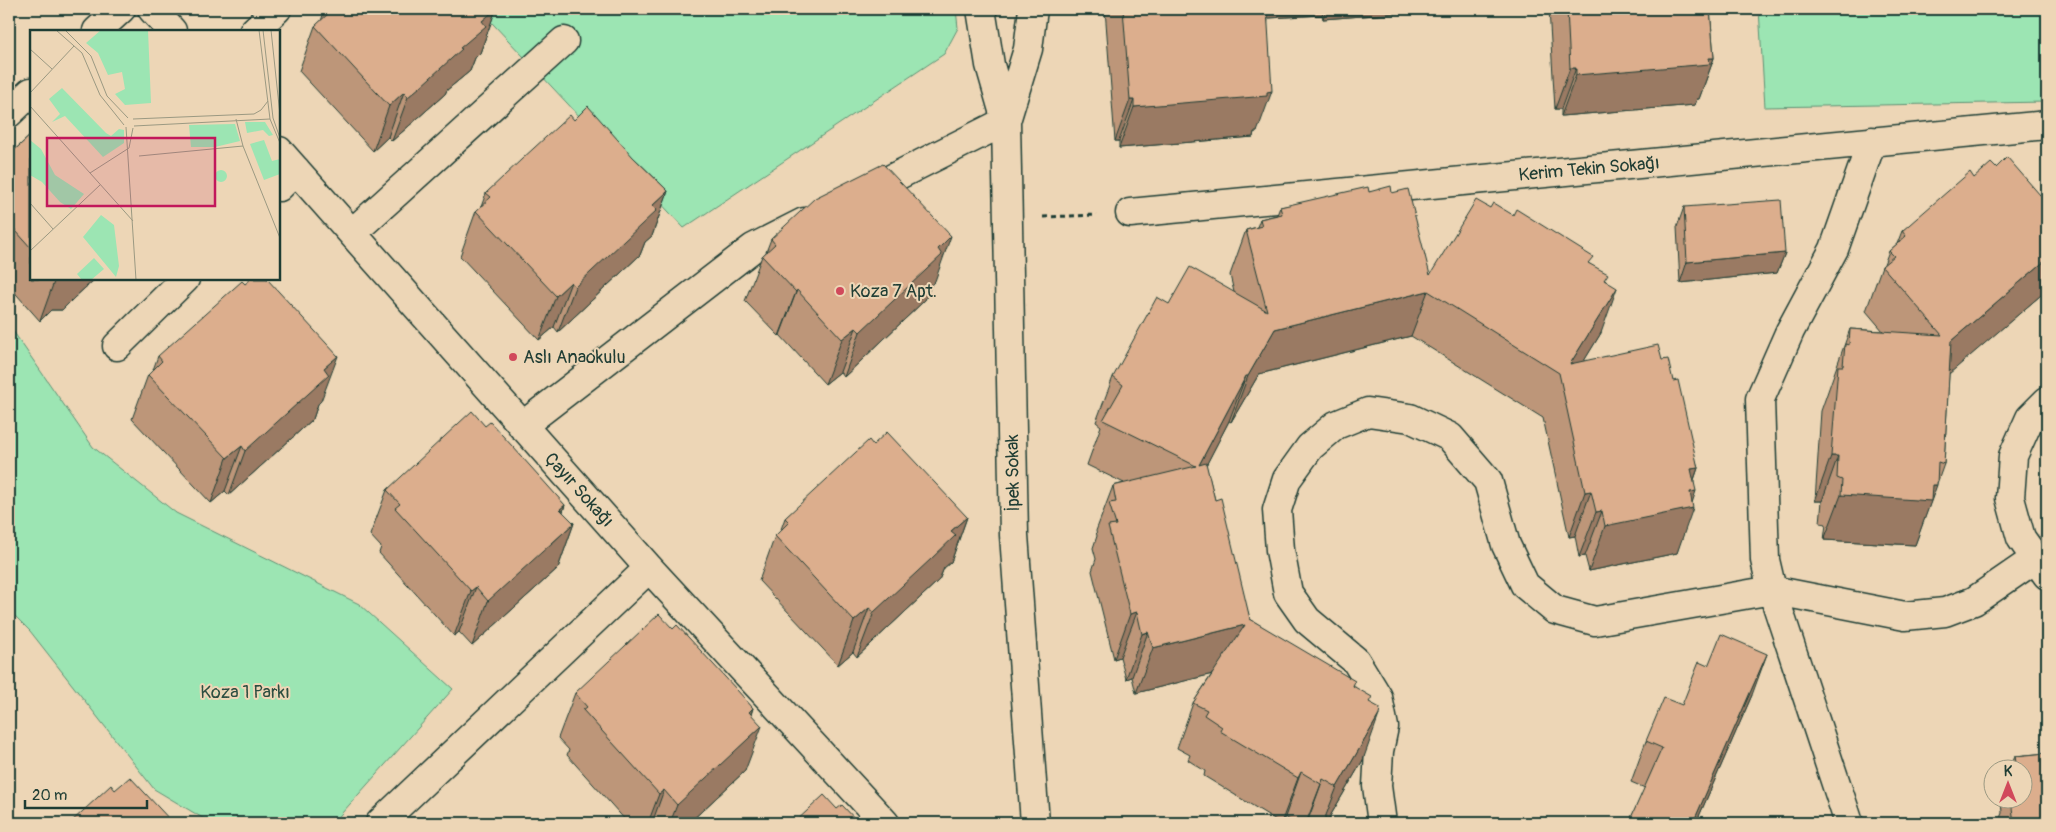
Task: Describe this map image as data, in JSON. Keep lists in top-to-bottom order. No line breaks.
{"streets":{"street":["Kerim Tekin Sokağı","İpek Sokak","Çayır Sokağı"]},"parks":["Koza 1 Parkı"],"places":["Koza 7 Apt.","Aslı Anaokulu"],"scale_bar":"20 m","north":"top"}
